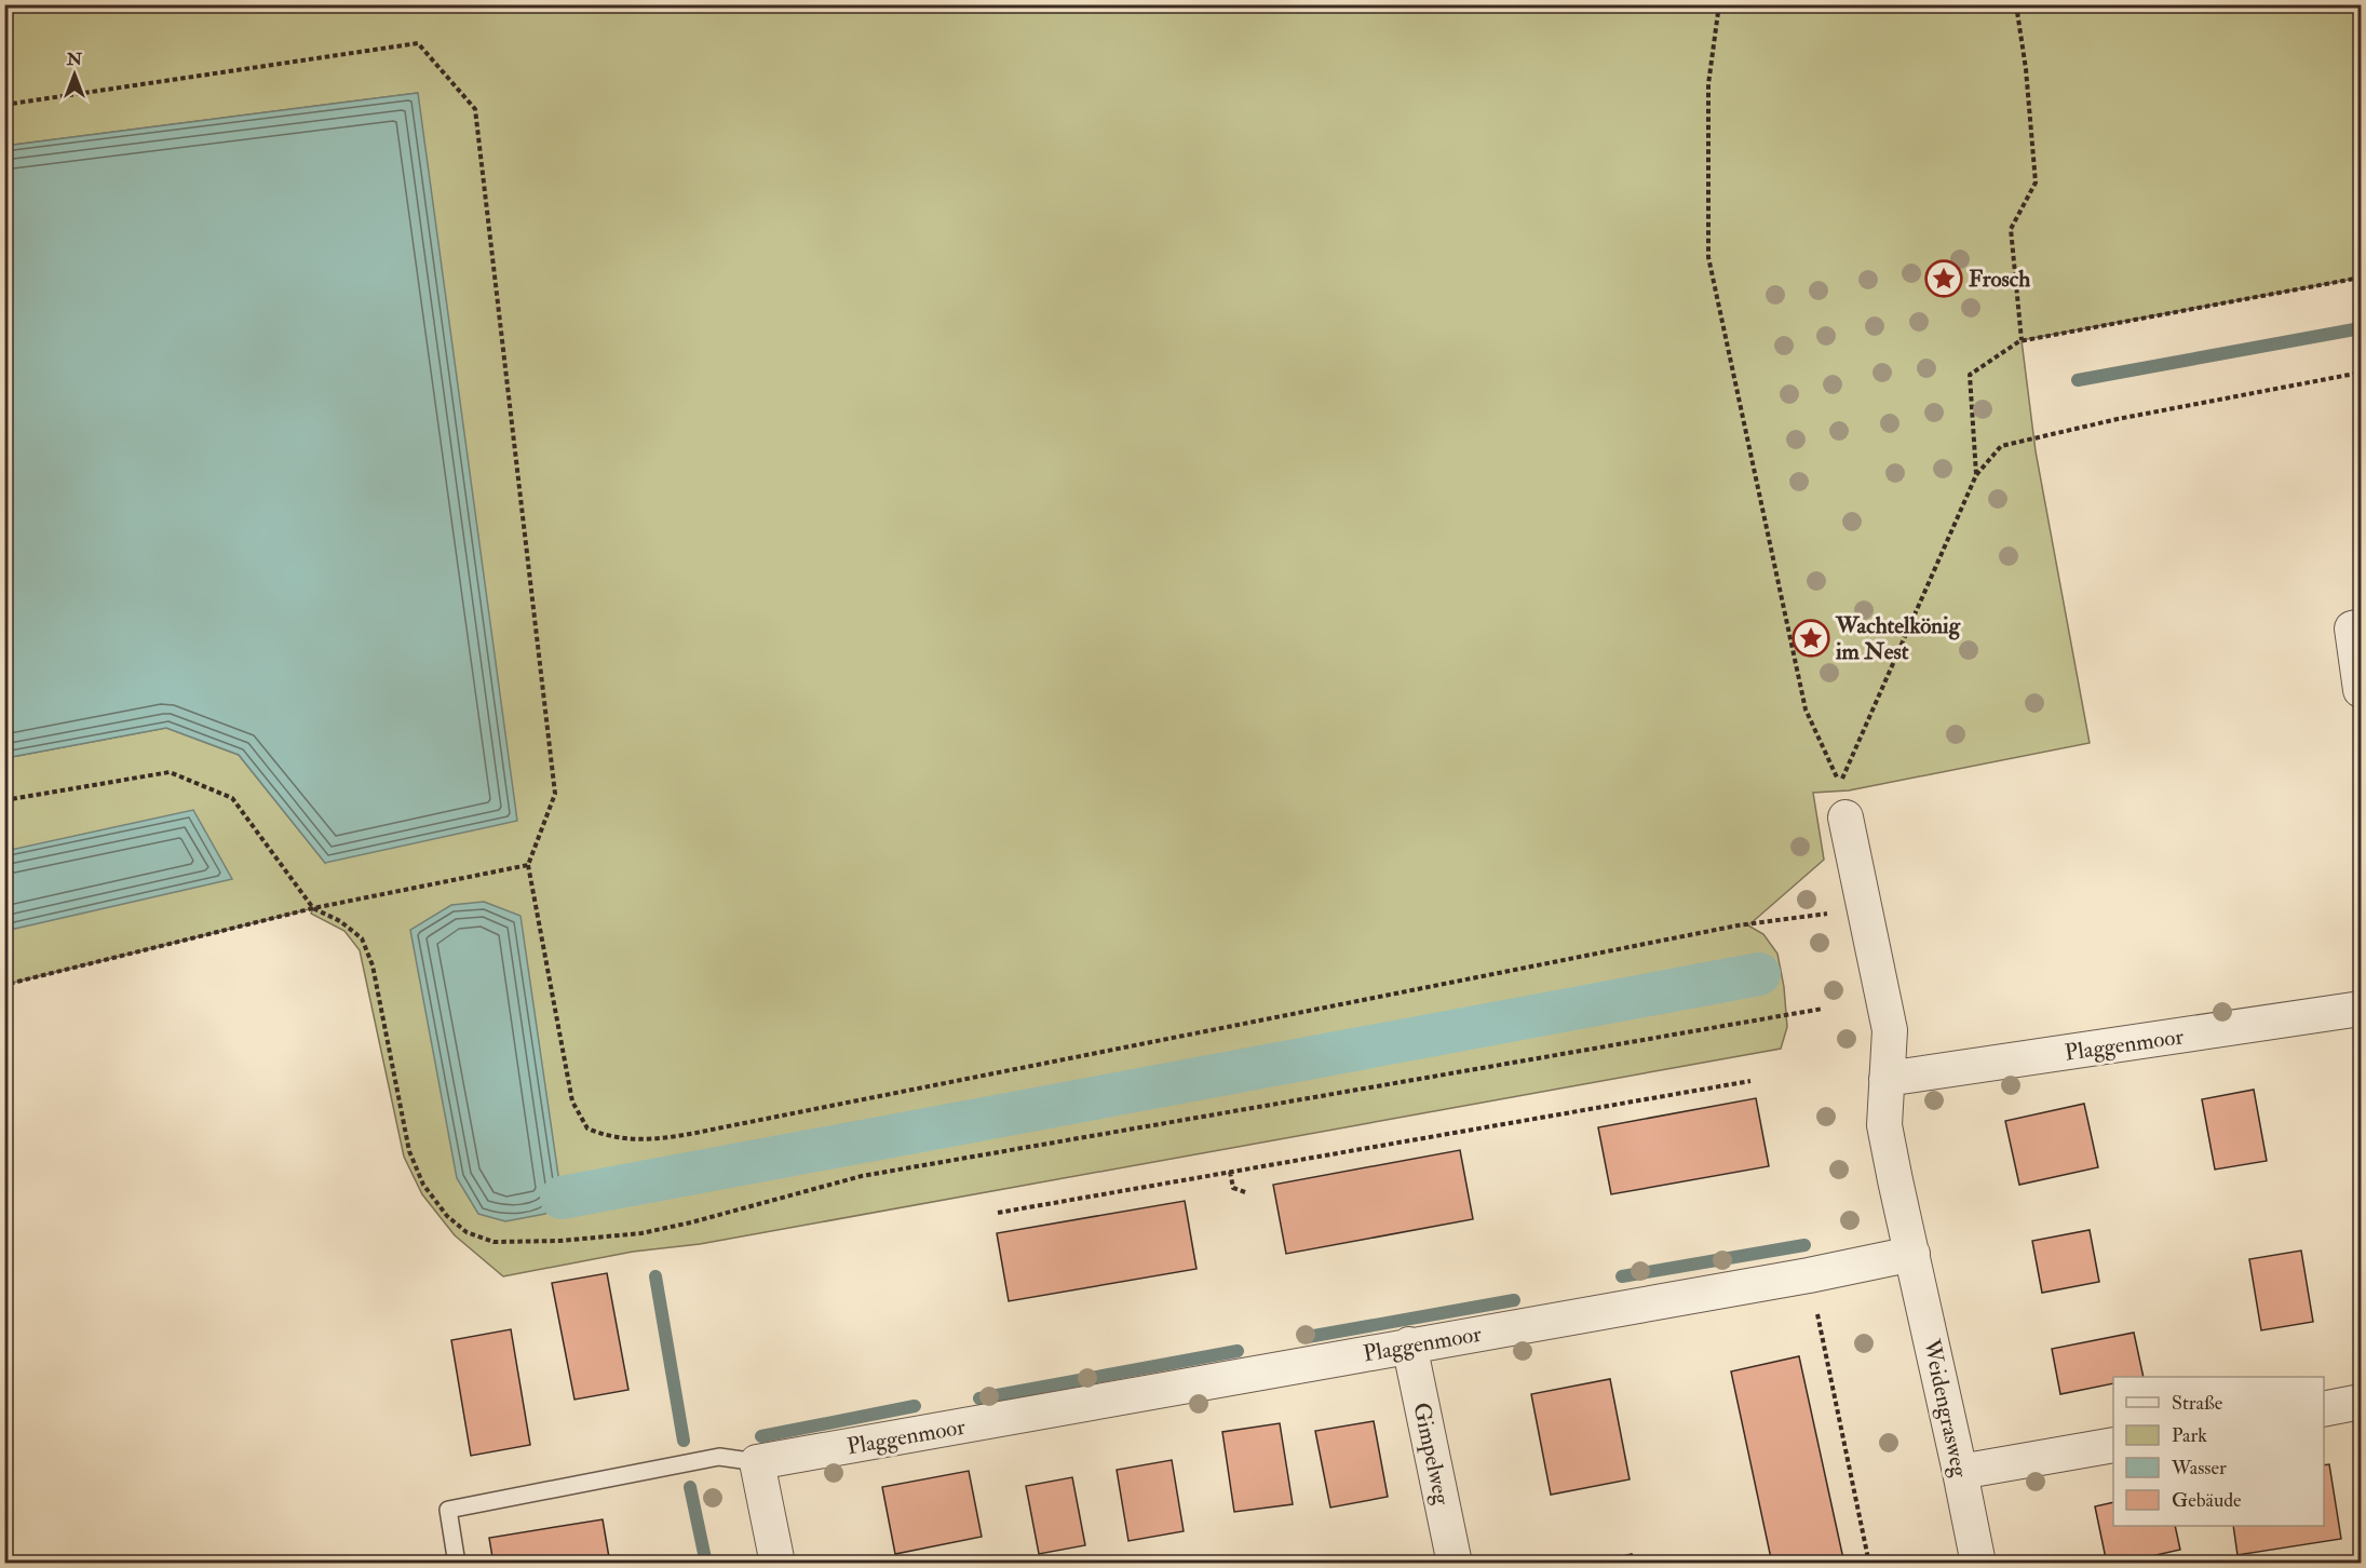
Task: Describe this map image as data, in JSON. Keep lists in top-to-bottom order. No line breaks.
{"streets":{"street":["Plaggenmoor","Weidengrasweg","Gimpelweg"]},"crossings":[["Plaggenmoor","Weidengrasweg"],["Plaggenmoor","Gimpelweg"]],"places":{"place":["Frosch","Wachtelkönig im Nest"]},"legend":["Straße","Park","Wasser","Gebäude"],"north":"top"}
